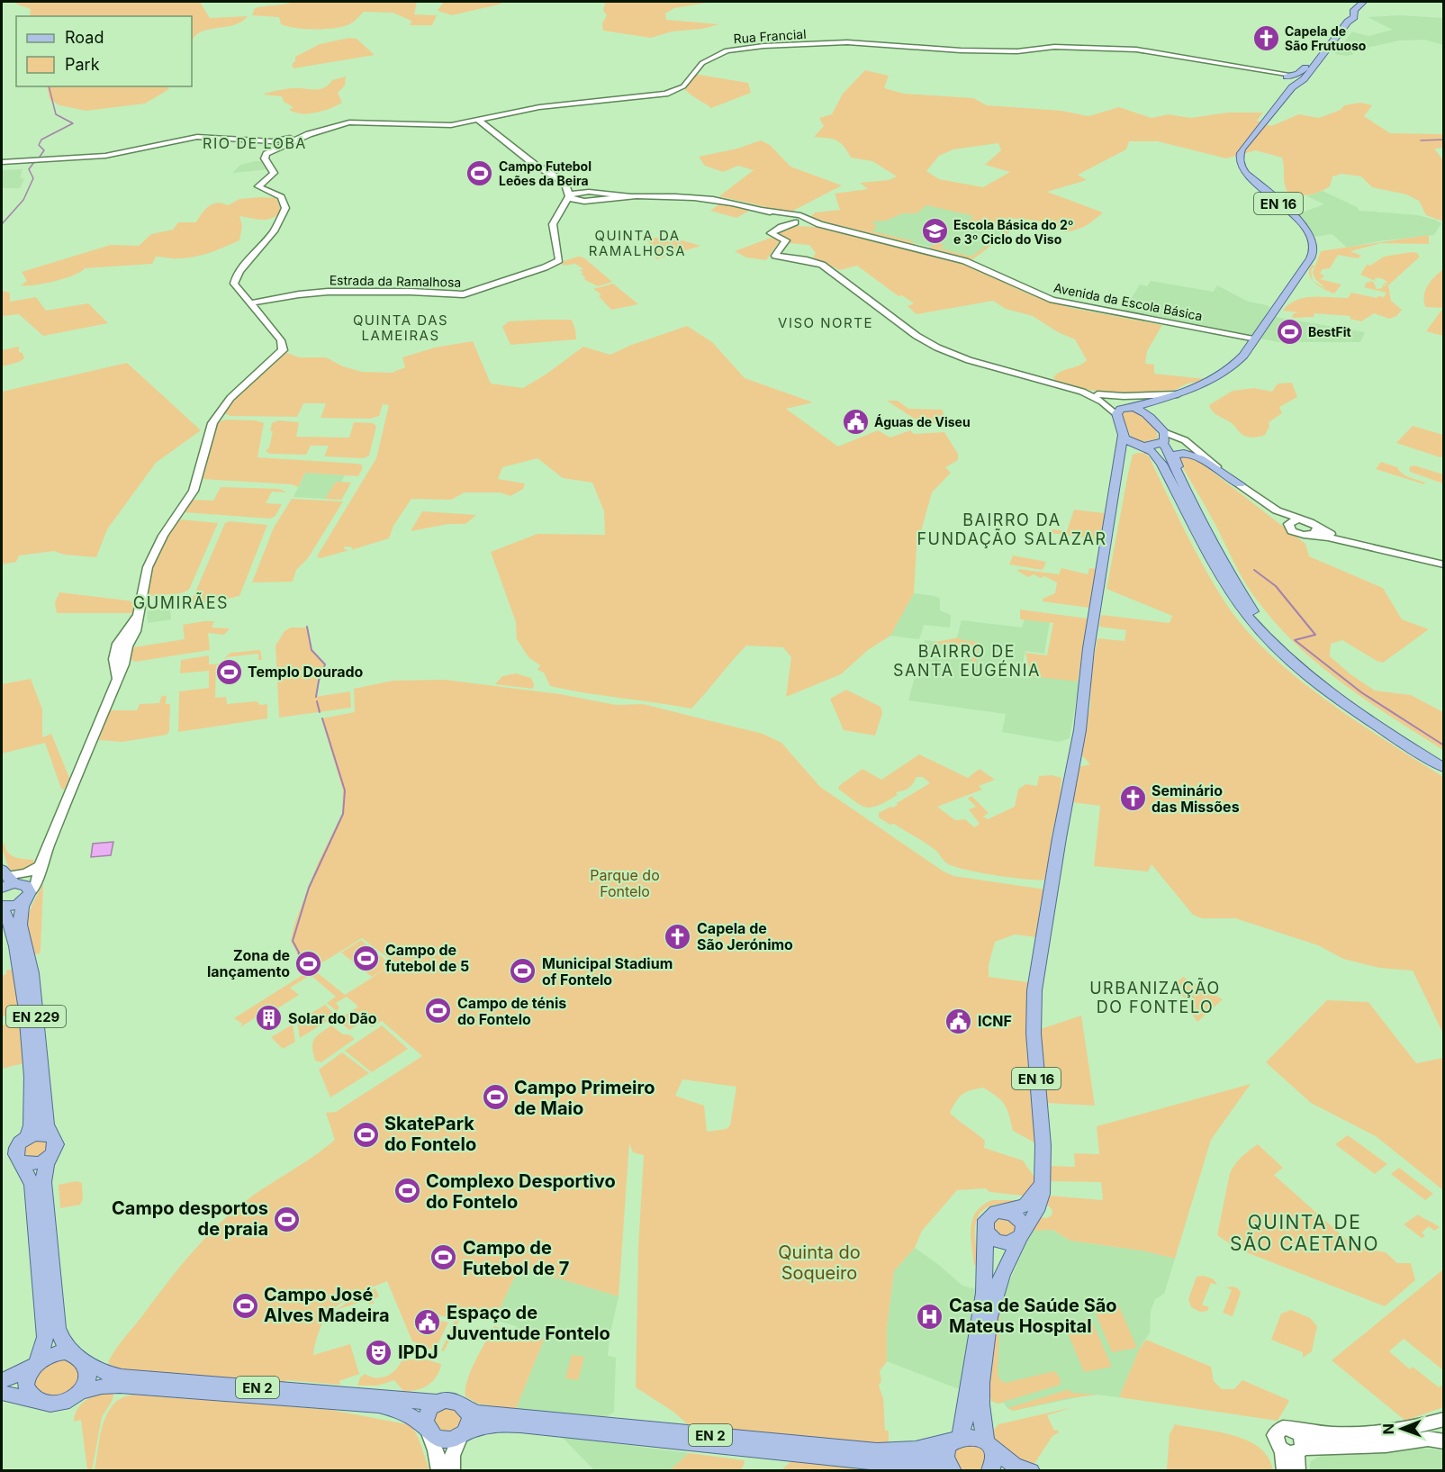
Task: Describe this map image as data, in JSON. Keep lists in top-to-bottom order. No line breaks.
{"streets":{"main road":["EN 16","EN 229","EN 2"],"street":["Rua Francial","Estrada da Ramalhosa","Avenida da Escola Básica"]},"crossings":[["Rua Francial","EN 16"],["EN 16","Avenida da Escola Básica"],["EN 16","EN 2"],["EN 229","EN 2"]],"districts":["RIO DE LOBA","QUINTA DA RAMALHOSA","QUINTA DAS LAMEIRAS","VISO NORTE","BAIRRO DA FUNDAÇÃO SALAZAR","GUMIRÃES","BAIRRO DE SANTA EUGÉNIA","URBANIZAÇÃO DO FONTELO","QUINTA DE SÃO CAETANO"],"parks":["Parque do Fontelo","Quinta do Soqueiro"],"places":{"church":["Capela de São Frutuoso","Seminário das Missões","Capela de São Jerónimo"],"sports":["Campo Futebol Leões da Beira","BestFit","Templo Dourado","Campo de futebol de 5","Zona de lançamento","Municipal Stadium of Fontelo","Campo de ténis do Fontelo","Campo Primeiro de Maio","SkatePark do Fontelo","Complexo Desportivo do Fontelo","Campo desportos de praia","Campo de Futebol de 7","Campo José Alves Madeira"],"school or university":["Escola Básica do 2º e 3º Ciclo do Viso"],"public building":["Águas de Viseu","ICNF","Espaço de Juventude Fontelo"],"building":["Solar do Dão"],"hospital":["Casa de Saúde São Mateus Hospital"],"theatre":["IPDJ"]},"legend":["Road","Park"],"north":"left"}
